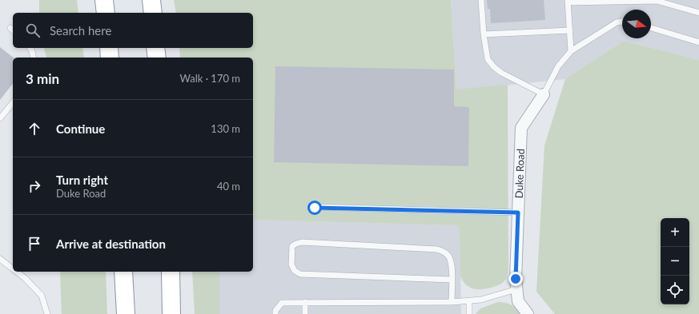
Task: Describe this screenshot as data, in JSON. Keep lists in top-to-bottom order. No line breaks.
{"streets":{"street":["Duke Road"]},"north":"right","page":{"search":"Search here","heading":["3 min","Walk · 170 m"],"list":[["Continue","130 m"],["Turn right","Duke Road","40 m"],"Arrive at destination"],"map_buttons":["+","−"]}}
